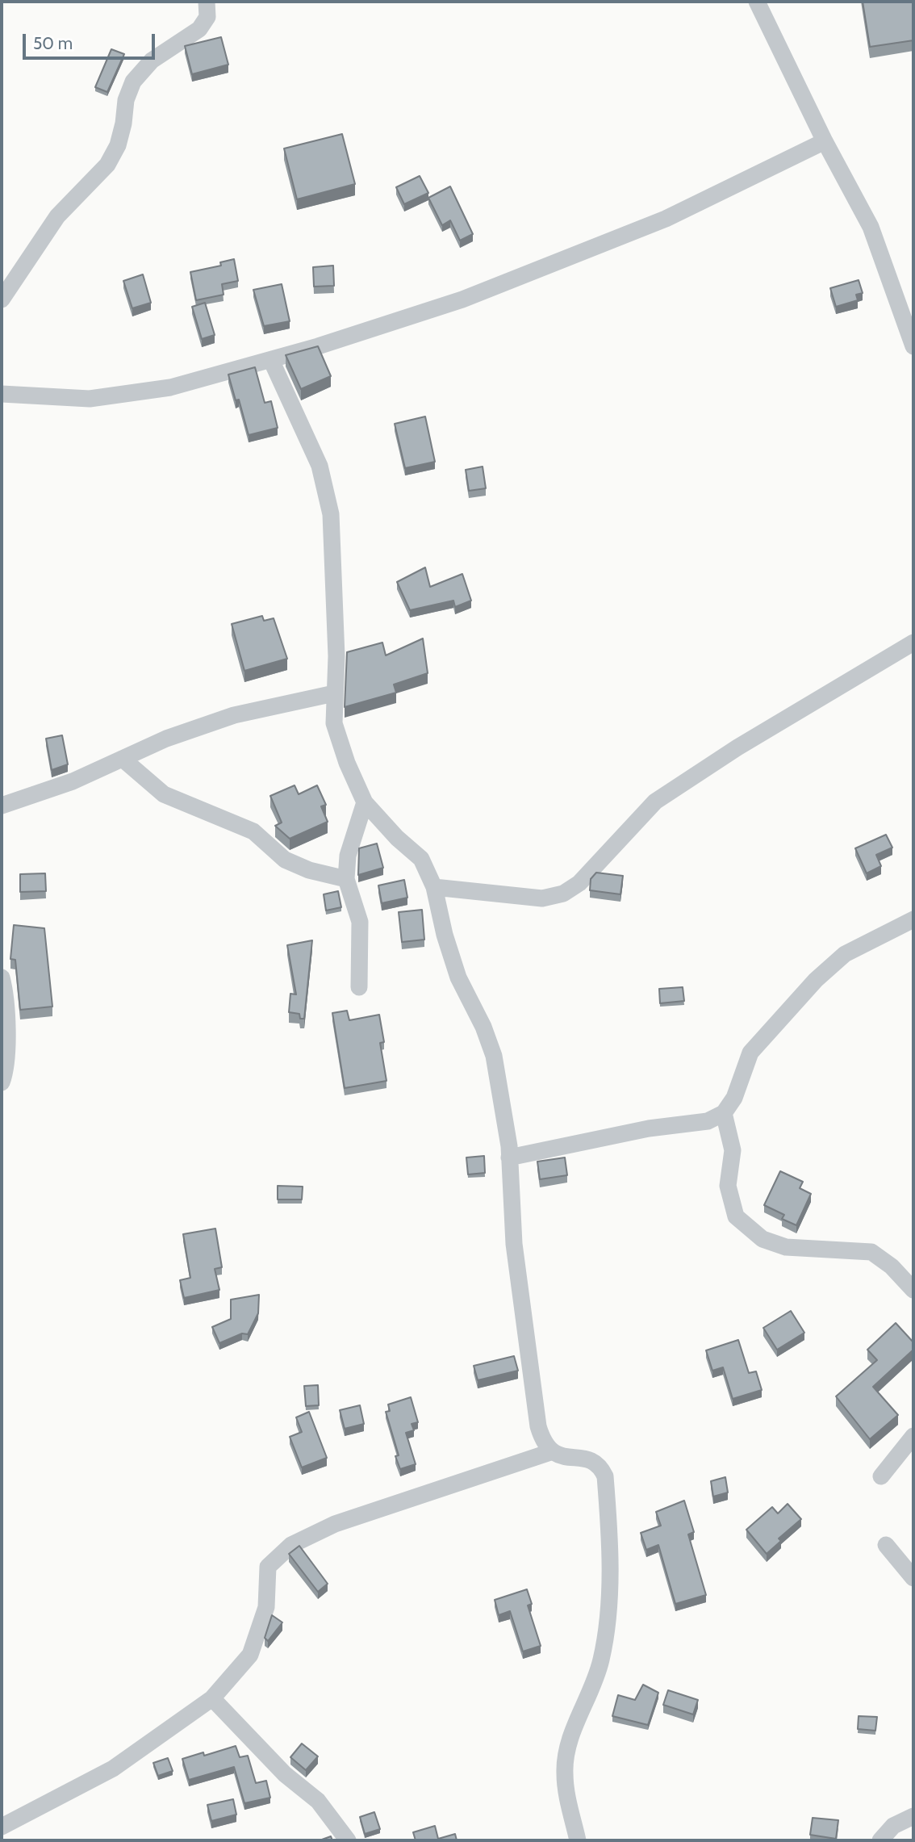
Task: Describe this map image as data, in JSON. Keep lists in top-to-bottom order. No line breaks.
{"scale_bar":"50 m"}
